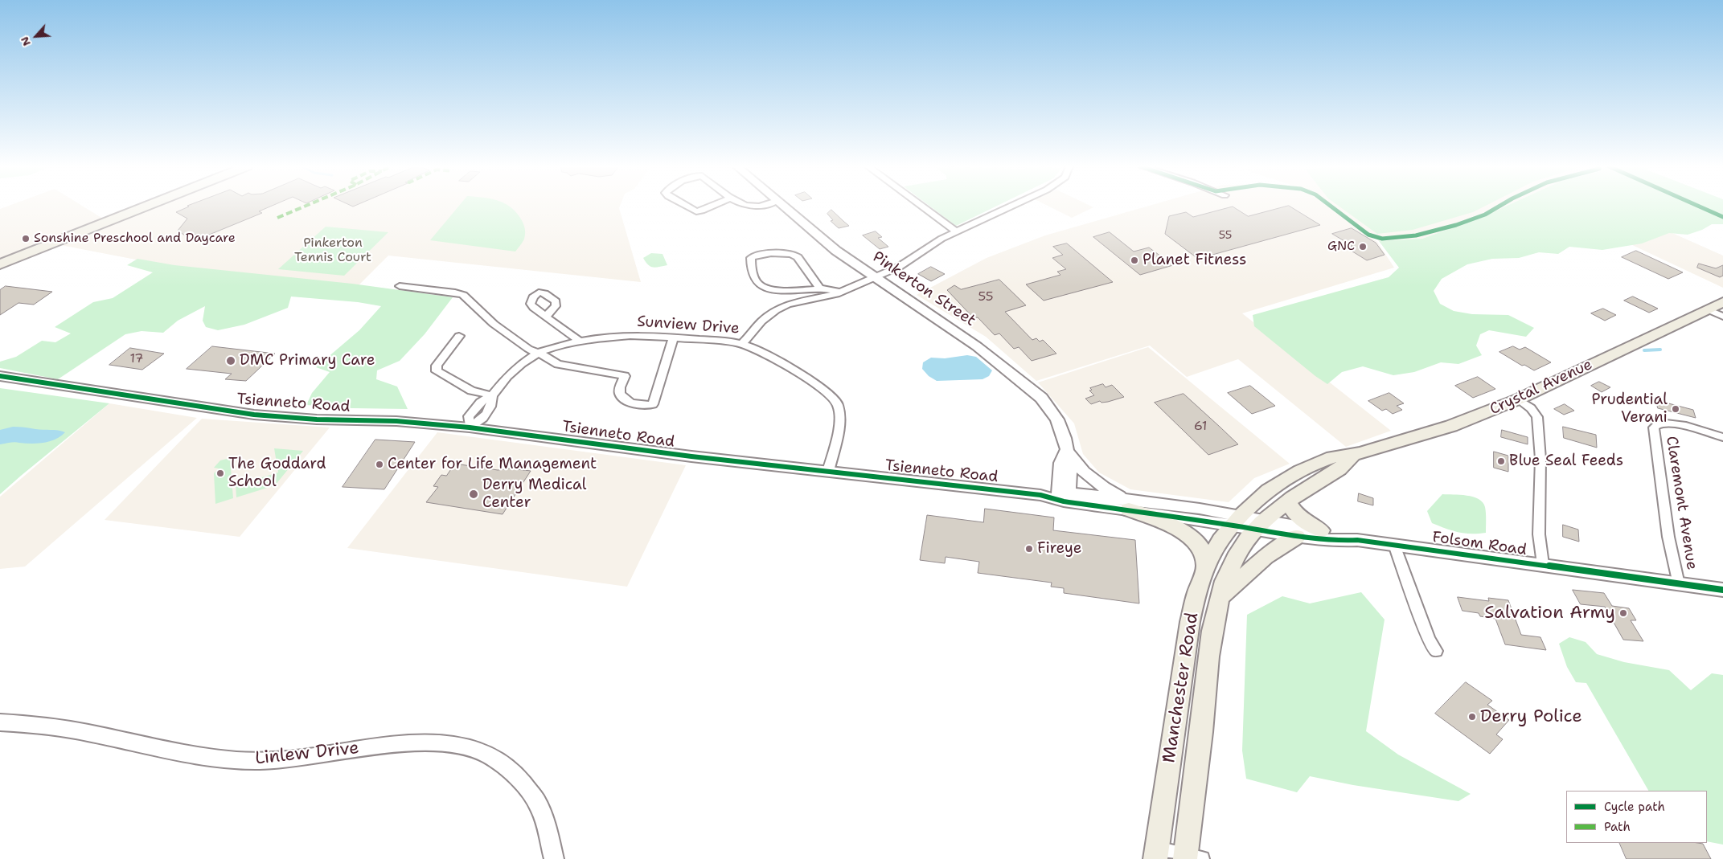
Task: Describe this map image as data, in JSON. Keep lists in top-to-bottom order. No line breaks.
{"streets":{"main road":["Crystal Avenue","Manchester Road"],"street":["Pinkerton Street","Sunview Drive","Tsienneto Road","Claremont Avenue","Folsom Road","Linlew Drive"]},"crossings":[["Pinkerton Street","Tsienneto Road"],["Sunview Drive","Tsienneto Road"],["Crystal Avenue","Tsienneto Road"],["Crystal Avenue","Folsom Road"],["Crystal Avenue","Manchester Road"],["Tsienneto Road","Folsom Road"],["Tsienneto Road","Manchester Road"],["Claremont Avenue","Folsom Road"],["Folsom Road","Manchester Road"]],"parks":["Pinkerton Tennis Court"],"places":["Sonshine Preschool and Daycare","GNC","Planet Fitness","DMC Primary Care","Prudential Verani","Blue Seal Feeds","Center for Life Management","The Goddard School","Derry Medical Center","Fireye","Salvation Army","Derry Police"],"house_numbers":["55","55","17","61"],"legend":["Cycle path","Path"],"north":"bottom left"}
